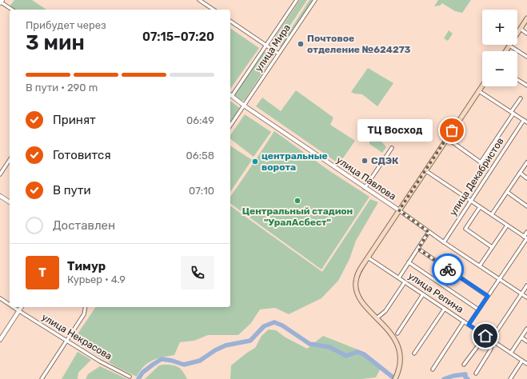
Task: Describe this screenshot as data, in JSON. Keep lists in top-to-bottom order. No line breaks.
{"streets":{"street":["улица Мира","улица Декабристов","улица Павлова","улица Репина","улица Некрасова"]},"crossings":[["улица Мира","улица Павлова"],["улица Декабристов","улица Павлова"]],"places":["Почтовое отделение №624273","ТЦ Восход","СДЭК","центральные ворота","Центральный стадион \"УралАсбест\""],"page":{"map_buttons":["+","−"],"heading":["3 мин","Прибудет через","07:15–07:20"],"panel":["Тимур","Курьер · 4.9"],"bar":"В пути · 290 m","list":[["Принят","06:49"],["Готовится","06:58"],["В пути","07:10"],"Доставлен"],"bubble":"ТЦ Восход","round":"Т"}}
